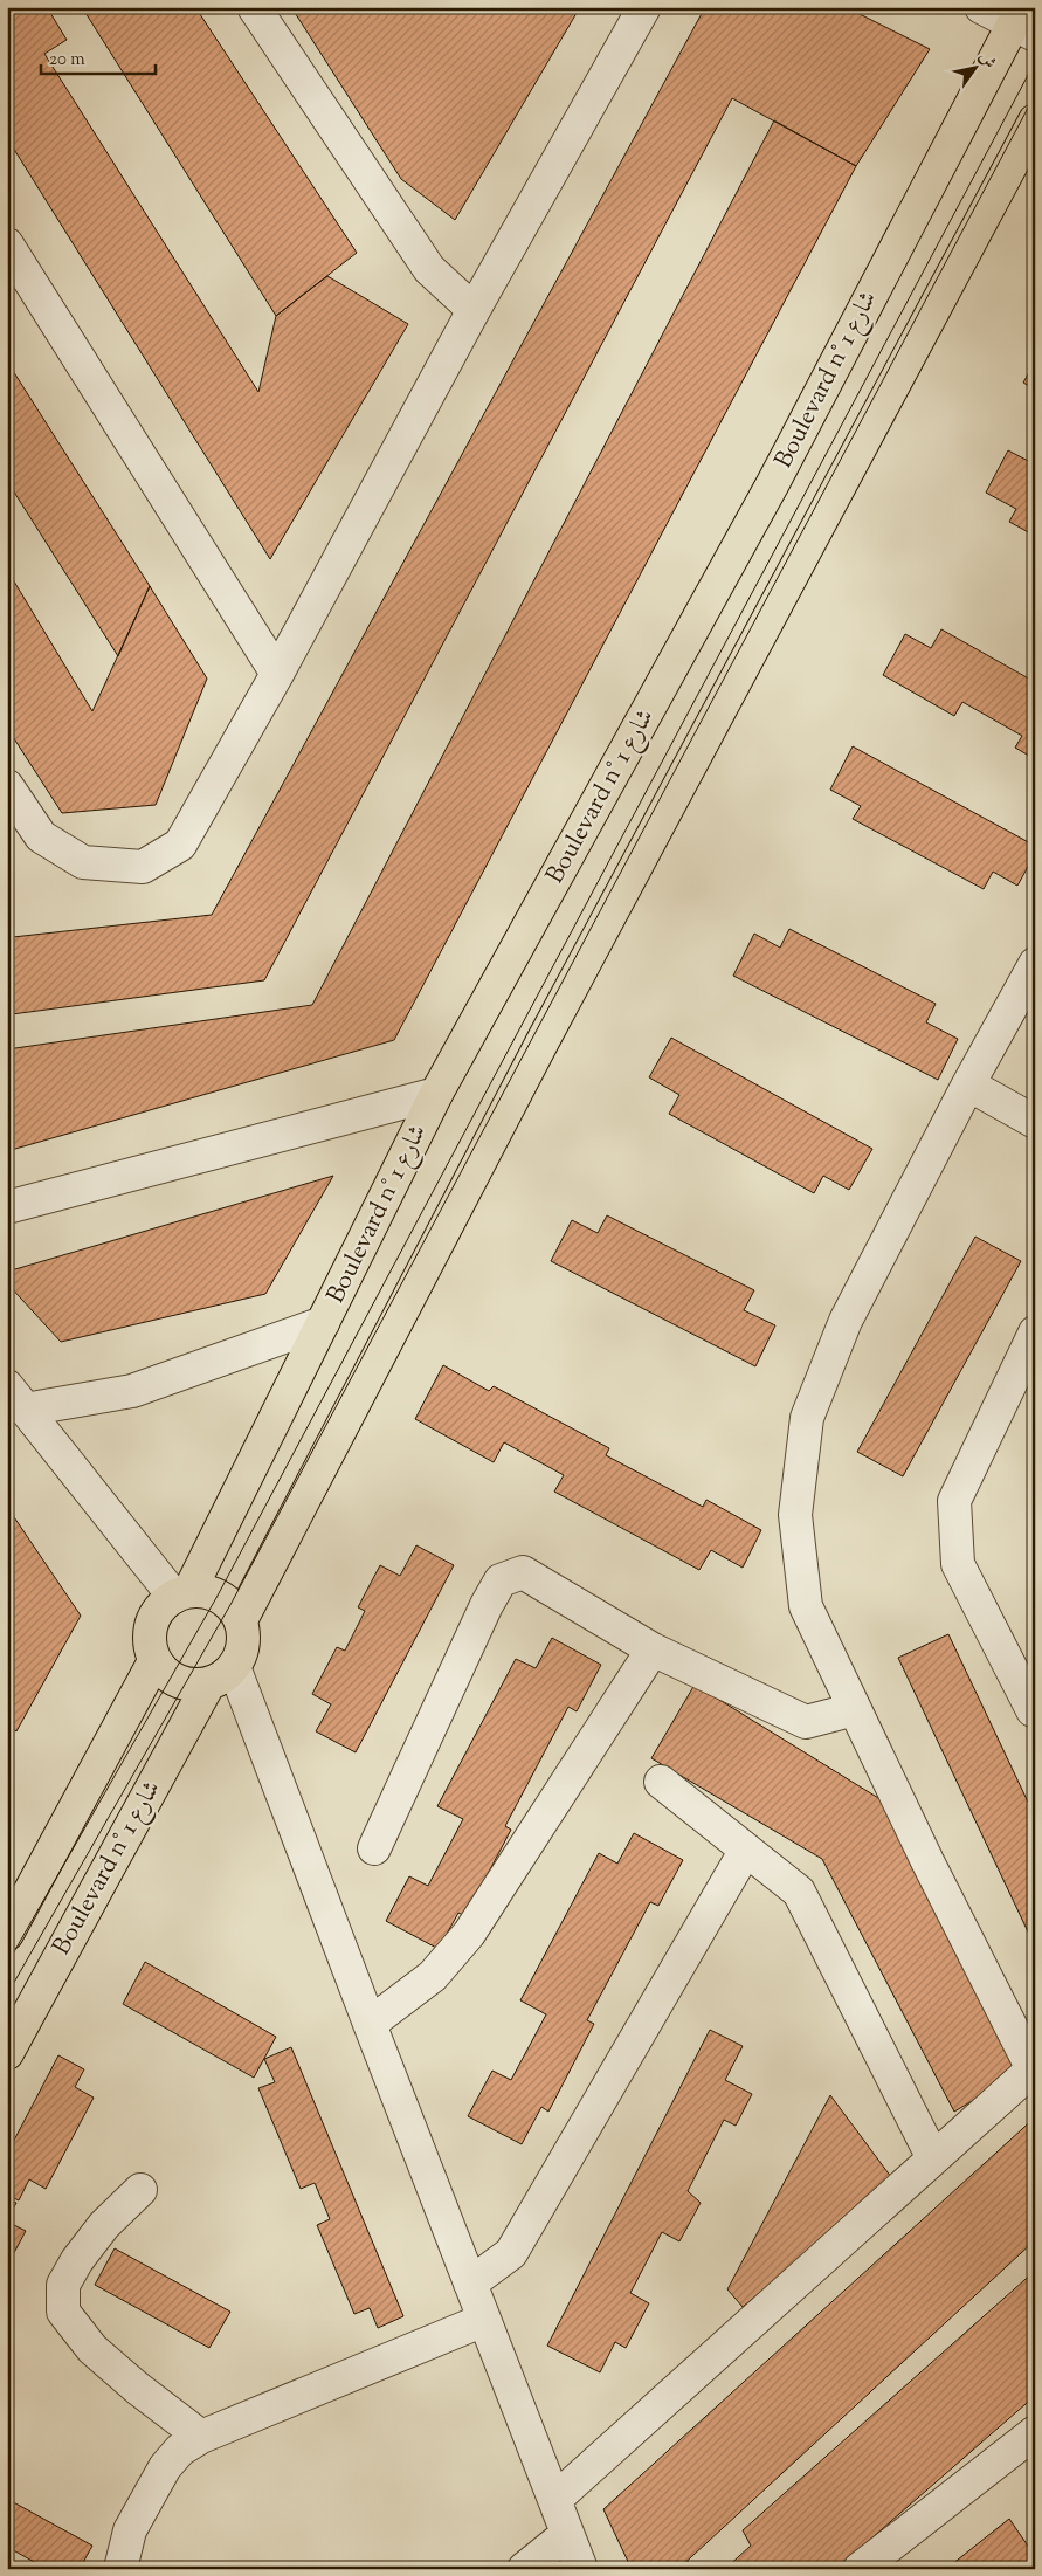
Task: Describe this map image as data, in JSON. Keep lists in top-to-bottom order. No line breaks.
{"streets":{"main road":["Boulevard n° شارع 1"]},"scale_bar":"20 m","north":"top right"}
